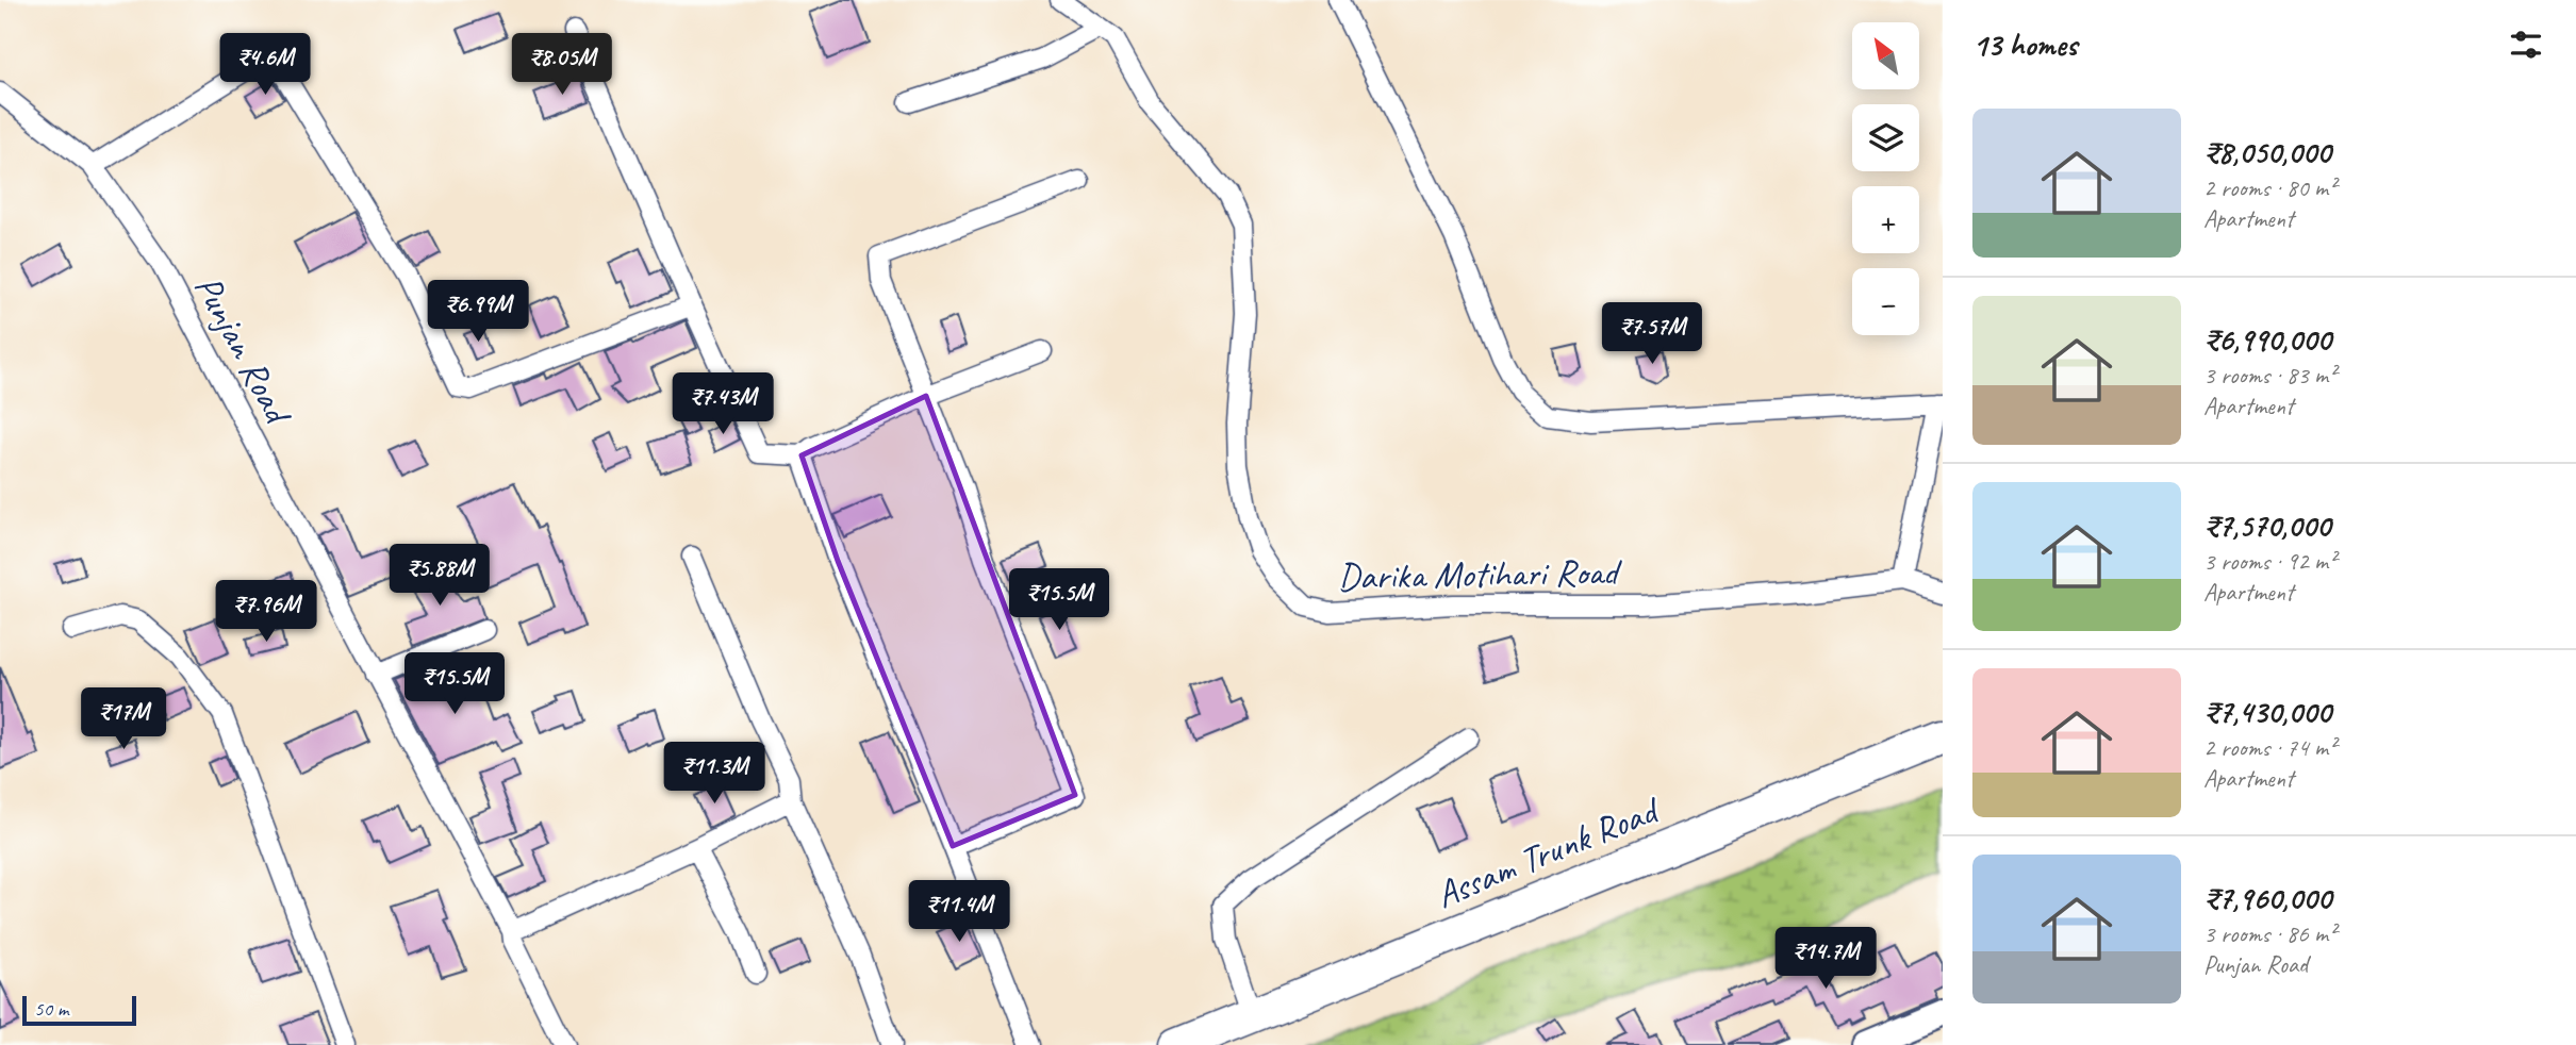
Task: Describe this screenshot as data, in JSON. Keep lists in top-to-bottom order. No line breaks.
{"streets":{"highway":["Assam Trunk Road"],"street":["Punjan Road","Darika Motihari Road"]},"scale_bar":"50 m","north":"top left","page":{"heading":"13 homes","map_buttons":["+","−"],"price":["₹4.6M","₹8.05M","₹6.99M","₹7.57M","₹7.43M","₹5.88M","₹15.5M","₹7.96M","₹15.5M","₹17M","₹11.3M","₹11.4M","₹14.7M"],"list":[{"name":"₹8,050,000","note":"2 rooms · 80 m² · Apartment"},{"name":"₹6,990,000","note":"3 rooms · 83 m² · Apartment"},{"name":"₹7,570,000","note":"3 rooms · 92 m² · Apartment"},{"name":"₹7,430,000","note":"2 rooms · 74 m² · Apartment"},{"name":"₹7,960,000","note":"3 rooms · 86 m² · Punjan Road"}],"scale":"50 m"}}
